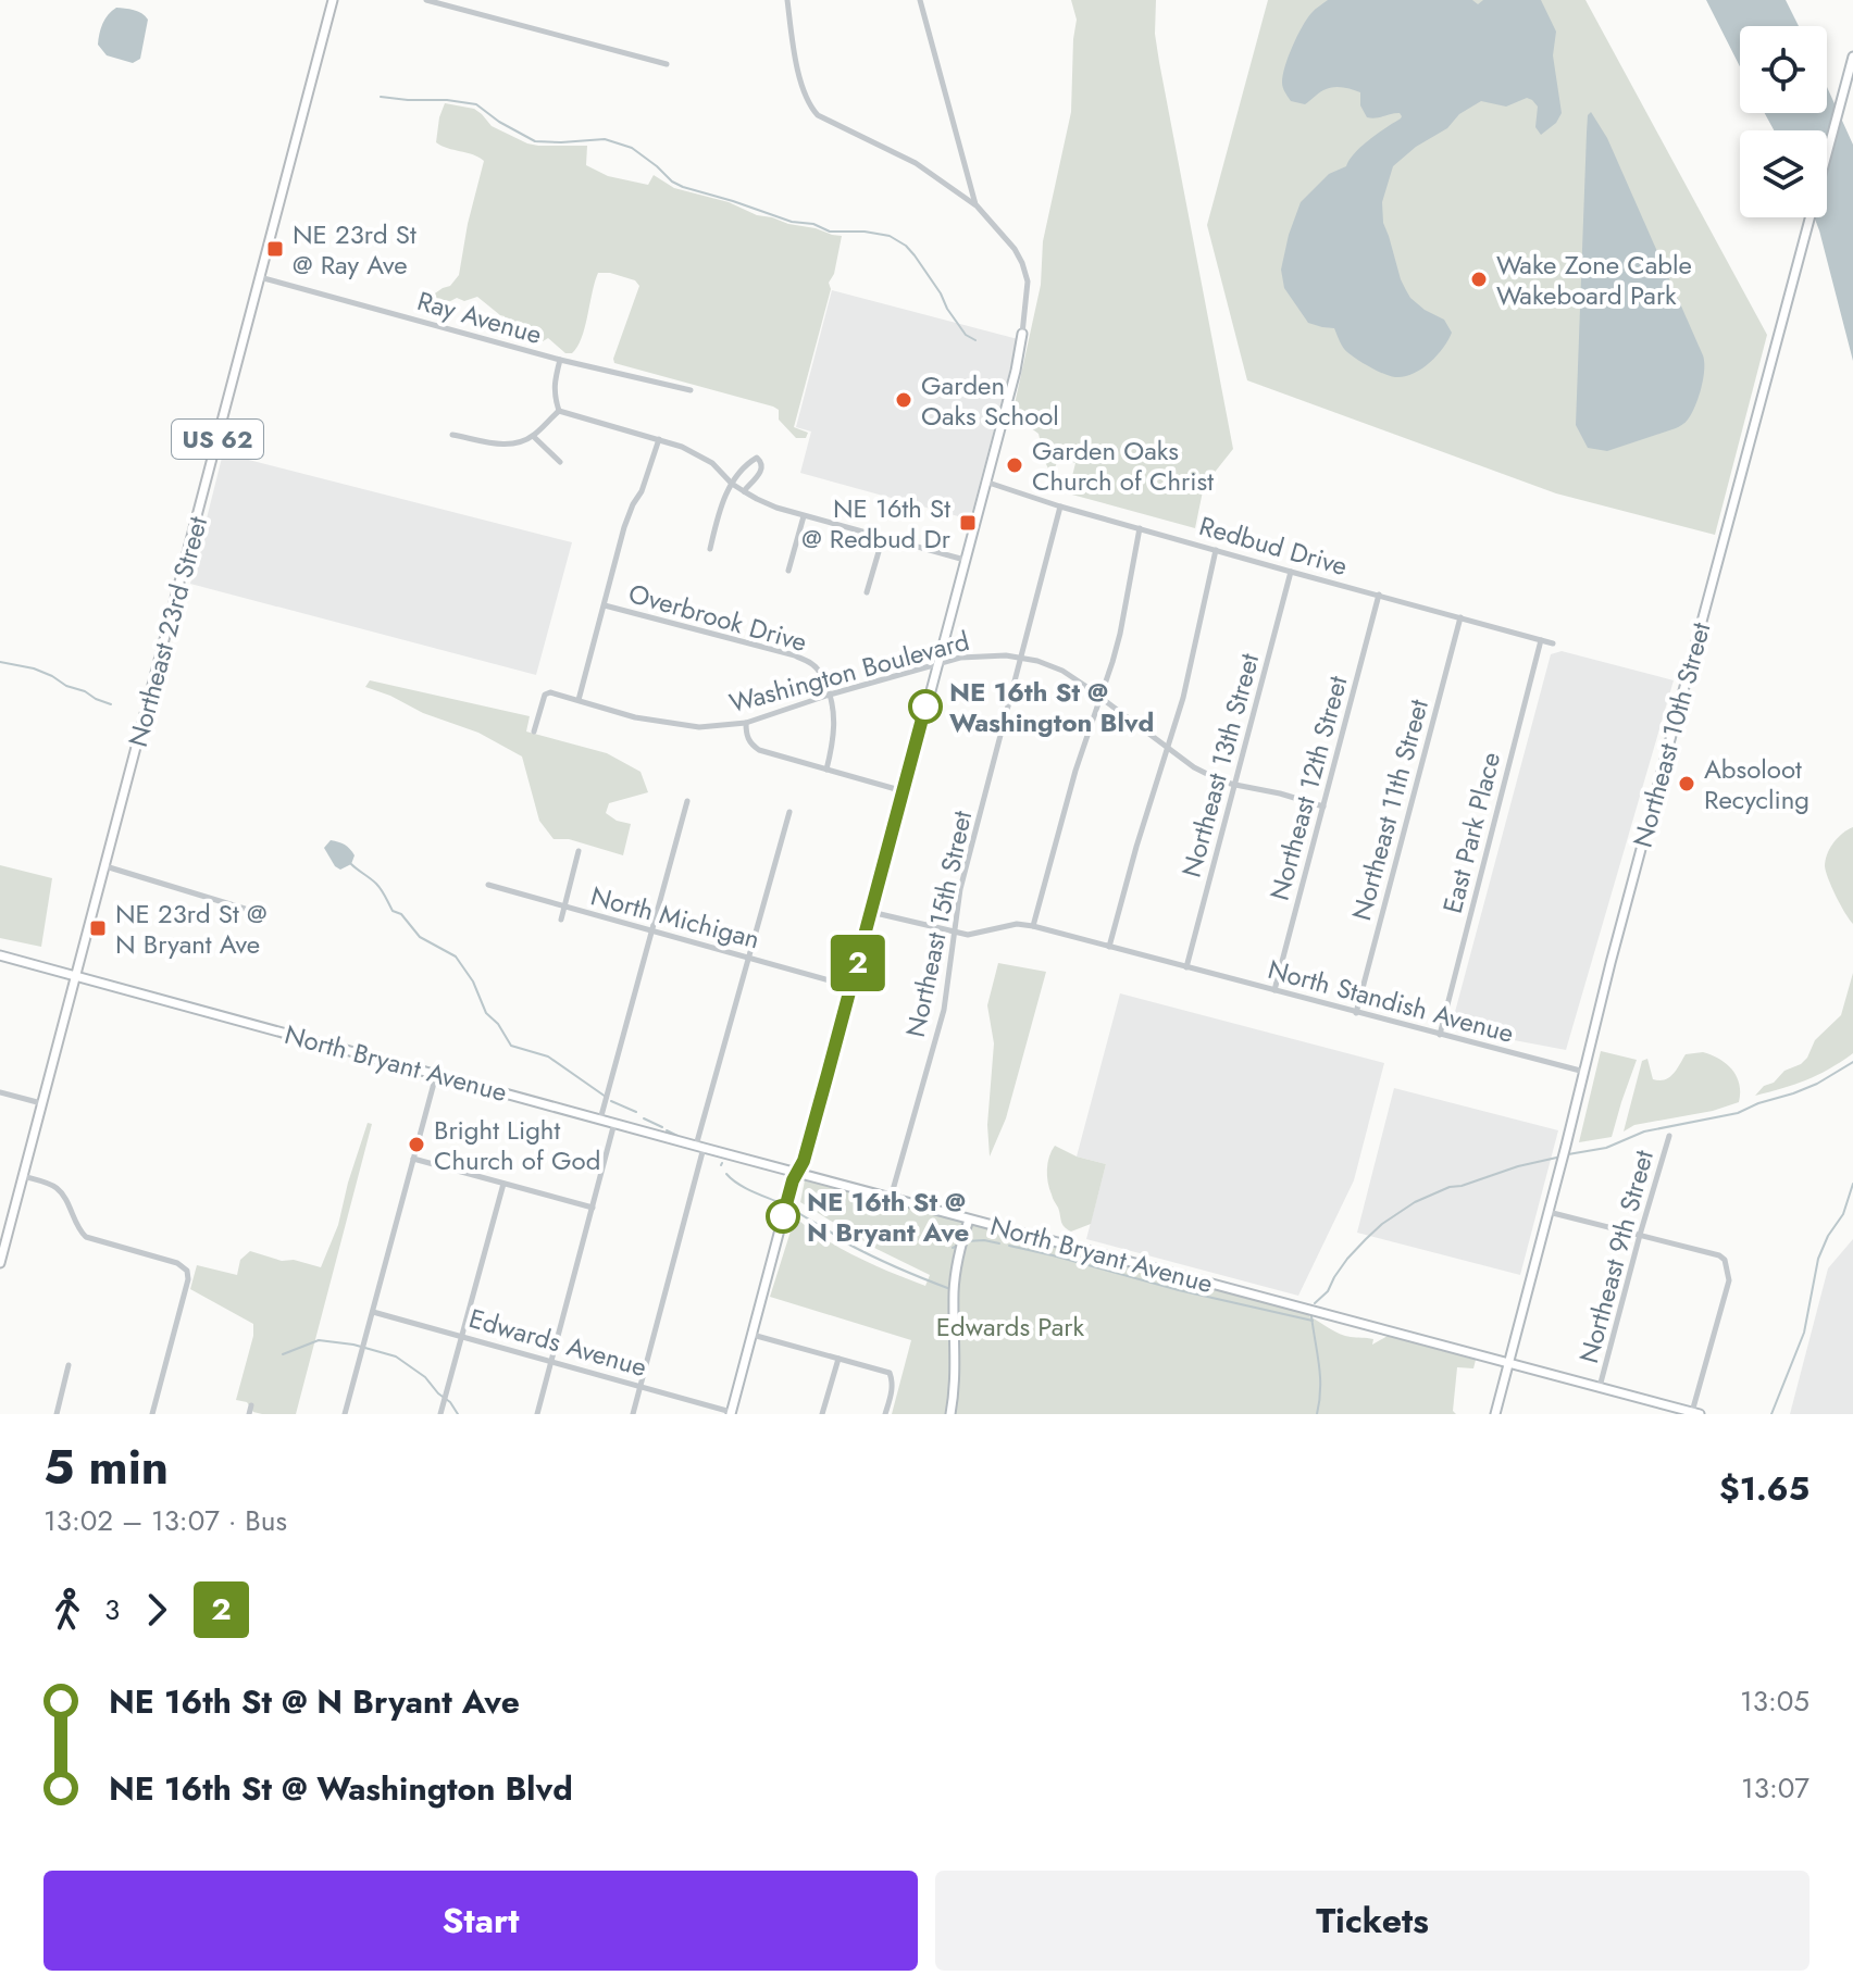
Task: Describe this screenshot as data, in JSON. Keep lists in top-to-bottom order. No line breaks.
{"streets":{"street":["Ray Avenue","US 62","Redbud Drive","Overbrook Drive","Northeast 23rd Street","Washington Boulevard","Northeast 10th Street","Northeast 13th Street","Northeast 12th Street","Northeast 11th Street","East Park Place","North Michigan","Northeast 15th Street","North Standish Avenue","North Bryant Avenue","Northeast 9th Street","Edwards Avenue"]},"crossings":[["Ray Avenue","Northeast 23rd Street"],["Redbud Drive","Northeast 13th Street"],["Redbud Drive","Northeast 12th Street"],["Redbud Drive","Northeast 11th Street"],["Redbud Drive","East Park Place"],["Redbud Drive","Northeast 15th Street"],["Overbrook Drive","Washington Boulevard"],["Northeast 23rd Street","North Bryant Avenue"],["Washington Boulevard","Northeast 13th Street"],["Washington Boulevard","Northeast 12th Street"],["Washington Boulevard","Northeast 15th Street"],["Northeast 10th Street","North Standish Avenue"],["Northeast 10th Street","North Bryant Avenue"],["Northeast 13th Street","North Standish Avenue"],["Northeast 12th Street","North Standish Avenue"],["Northeast 11th Street","North Standish Avenue"],["East Park Place","North Standish Avenue"],["Northeast 15th Street","North Bryant Avenue"],["North Bryant Avenue","Northeast 9th Street"]],"parks":["Edwards Park"],"places":{"transit":["NE 23rd St @ Ray Ave","NE 16th St @ Redbud Dr","NE 23rd St @ N Bryant Ave"],"other":["Wake Zone Cable Wakeboard Park","Garden Oaks School","Garden Oaks Church of Christ","NE 16th St @ Washington Blvd","Absoloot Recycling","Bright Light Church of God","NE 16th St @ N Bryant Ave"]},"lines":["bus line 2"],"page":{"on_map":"2","heading":["5 min","13:02 – 13:07 · Bus","$1.65"],"legs":["3","2"],"list":[{"name":"NE 16th St @ N Bryant Ave","value":"13:05"},{"name":"NE 16th St @ Washington Blvd","value":"13:07"}],"buttons":["Start","Tickets"]}}
